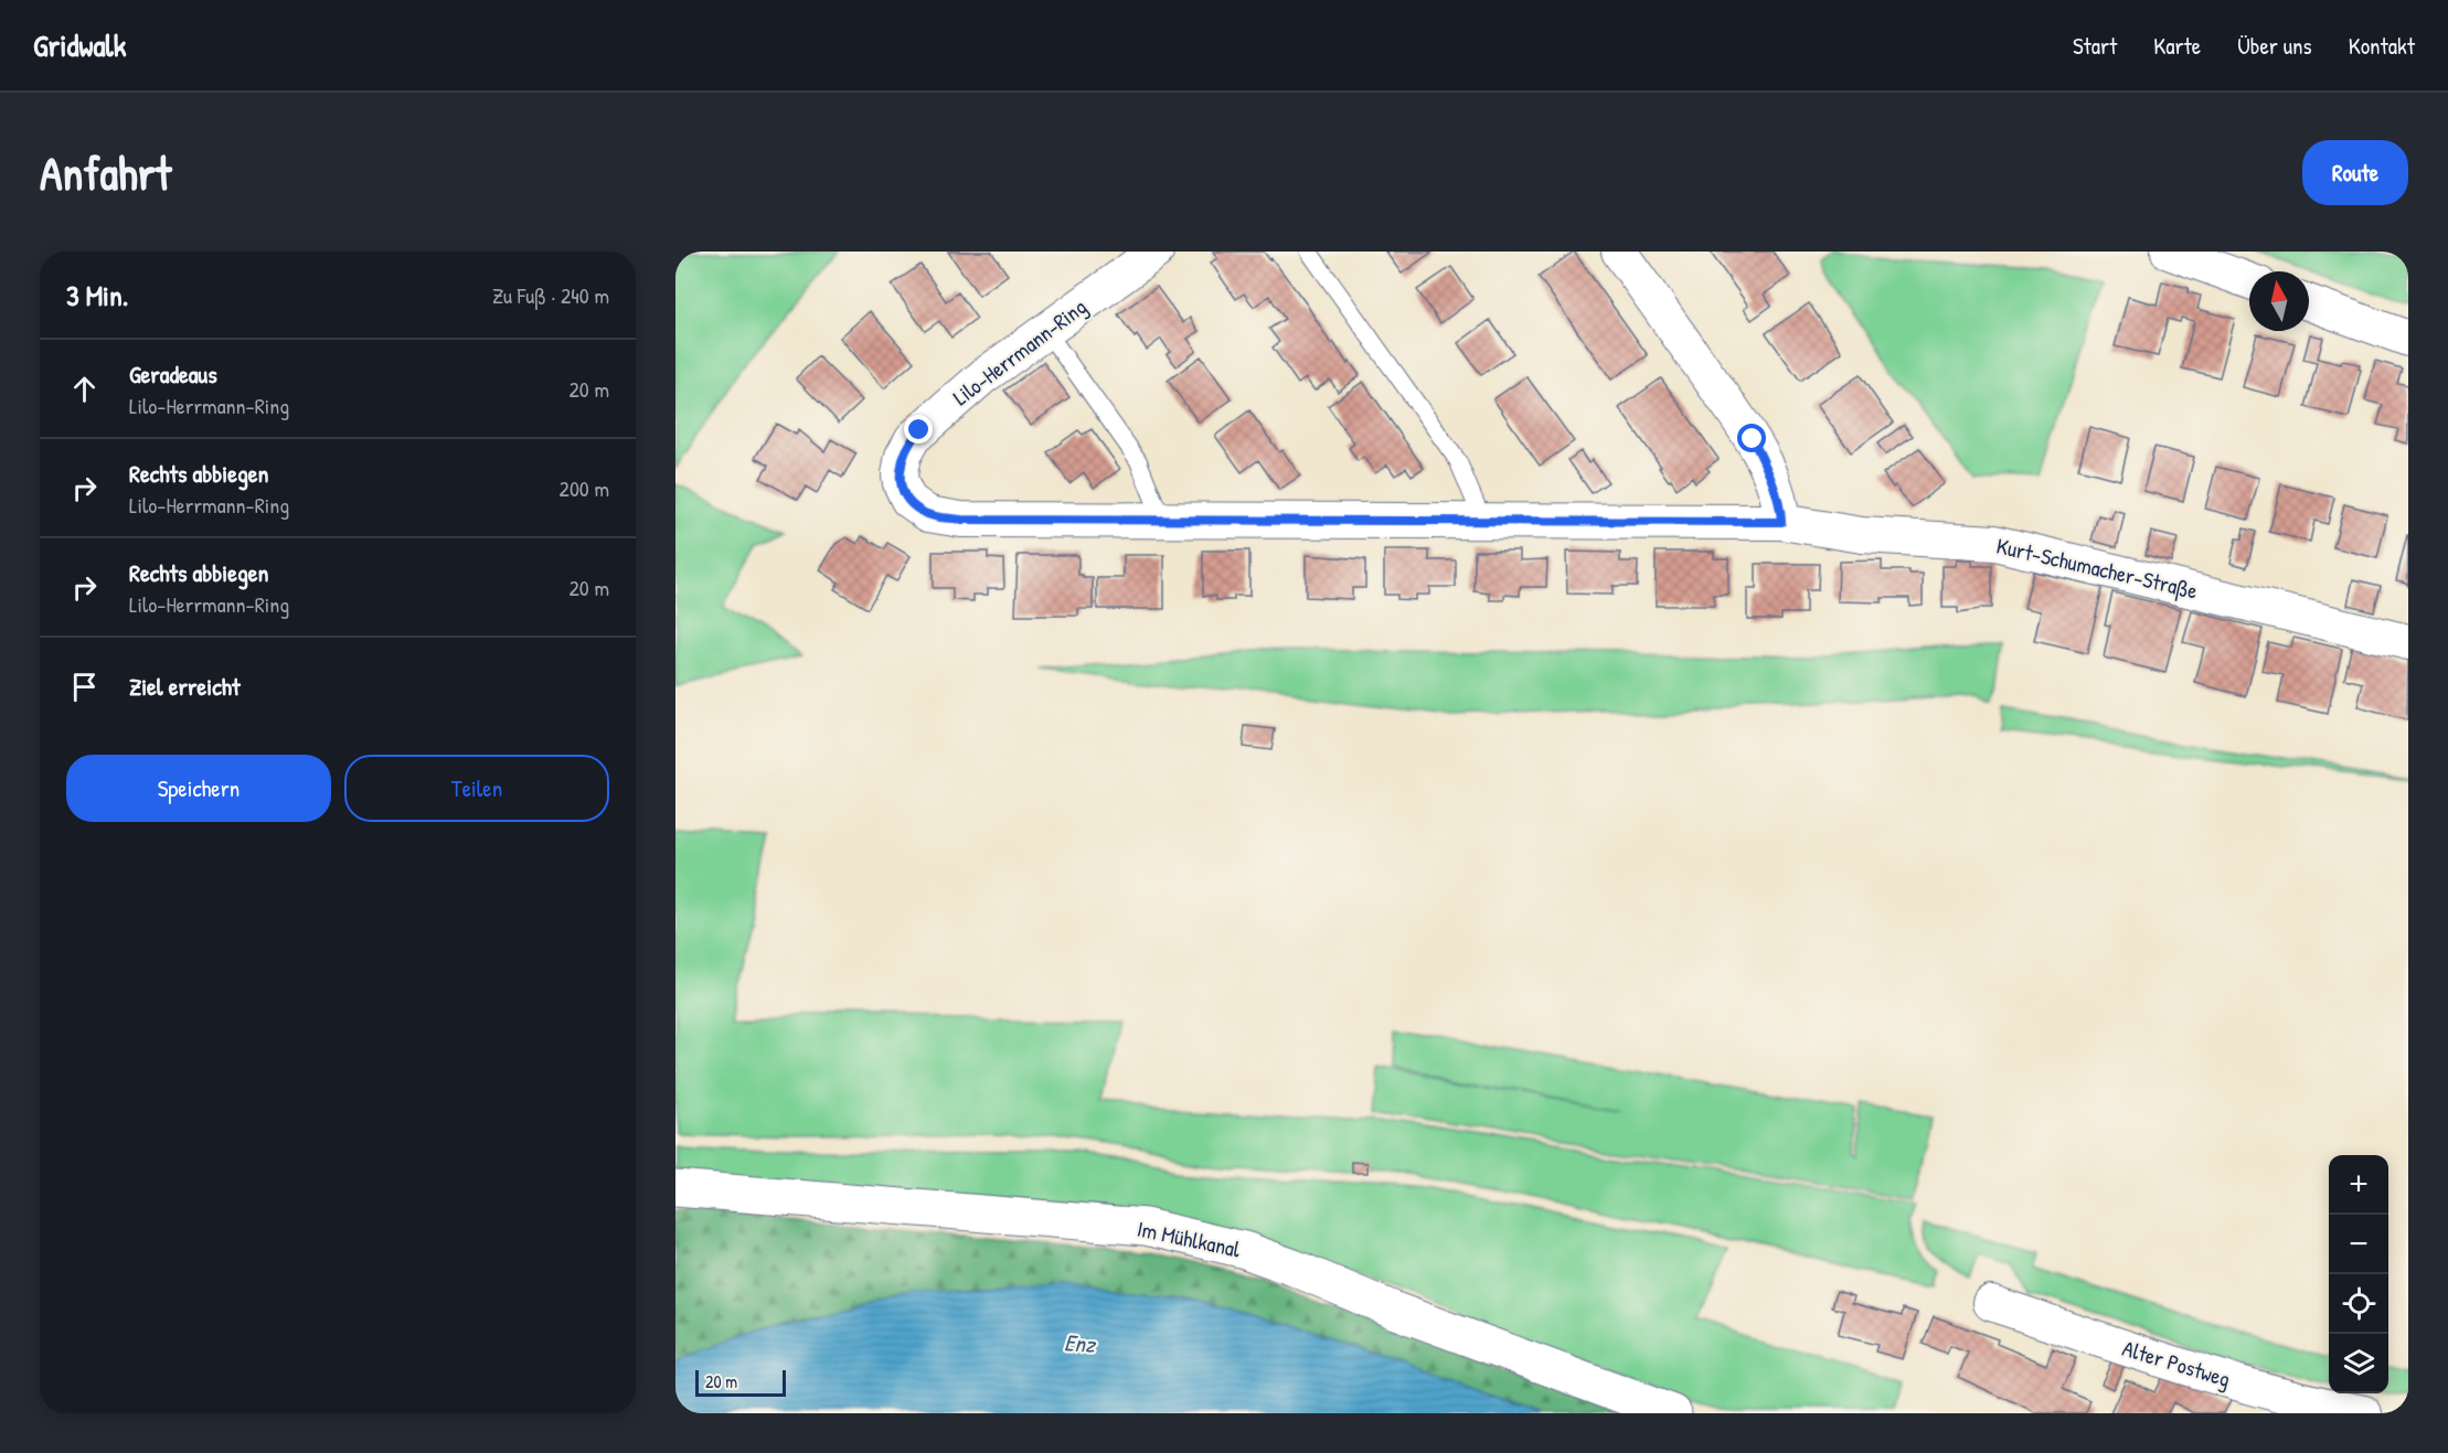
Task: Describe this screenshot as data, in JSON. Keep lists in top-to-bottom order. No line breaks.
{"streets":{"street":["Lilo-Herrmann-Ring","Kurt-Schumacher-Straße","Im Mühlkanal","Alter Postweg"]},"crossings":[["Lilo-Herrmann-Ring","Kurt-Schumacher-Straße"]],"water":["Enz"],"scale_bar":"20 m","north":"top","page":{"header":"Gridwalk","nav":["Start","Karte","Über uns","Kontakt"],"buttons":["Route",["Speichern","Teilen"]],"title":"Anfahrt","heading":["3 Min.","Zu Fuß · 240 m"],"list":[["Geradeaus","Lilo-Herrmann-Ring","20 m"],["Rechts abbiegen","Lilo-Herrmann-Ring","200 m"],["Rechts abbiegen","Lilo-Herrmann-Ring","20 m"],"Ziel erreicht"],"map_buttons":["+","−"],"scale":"20 m"}}
